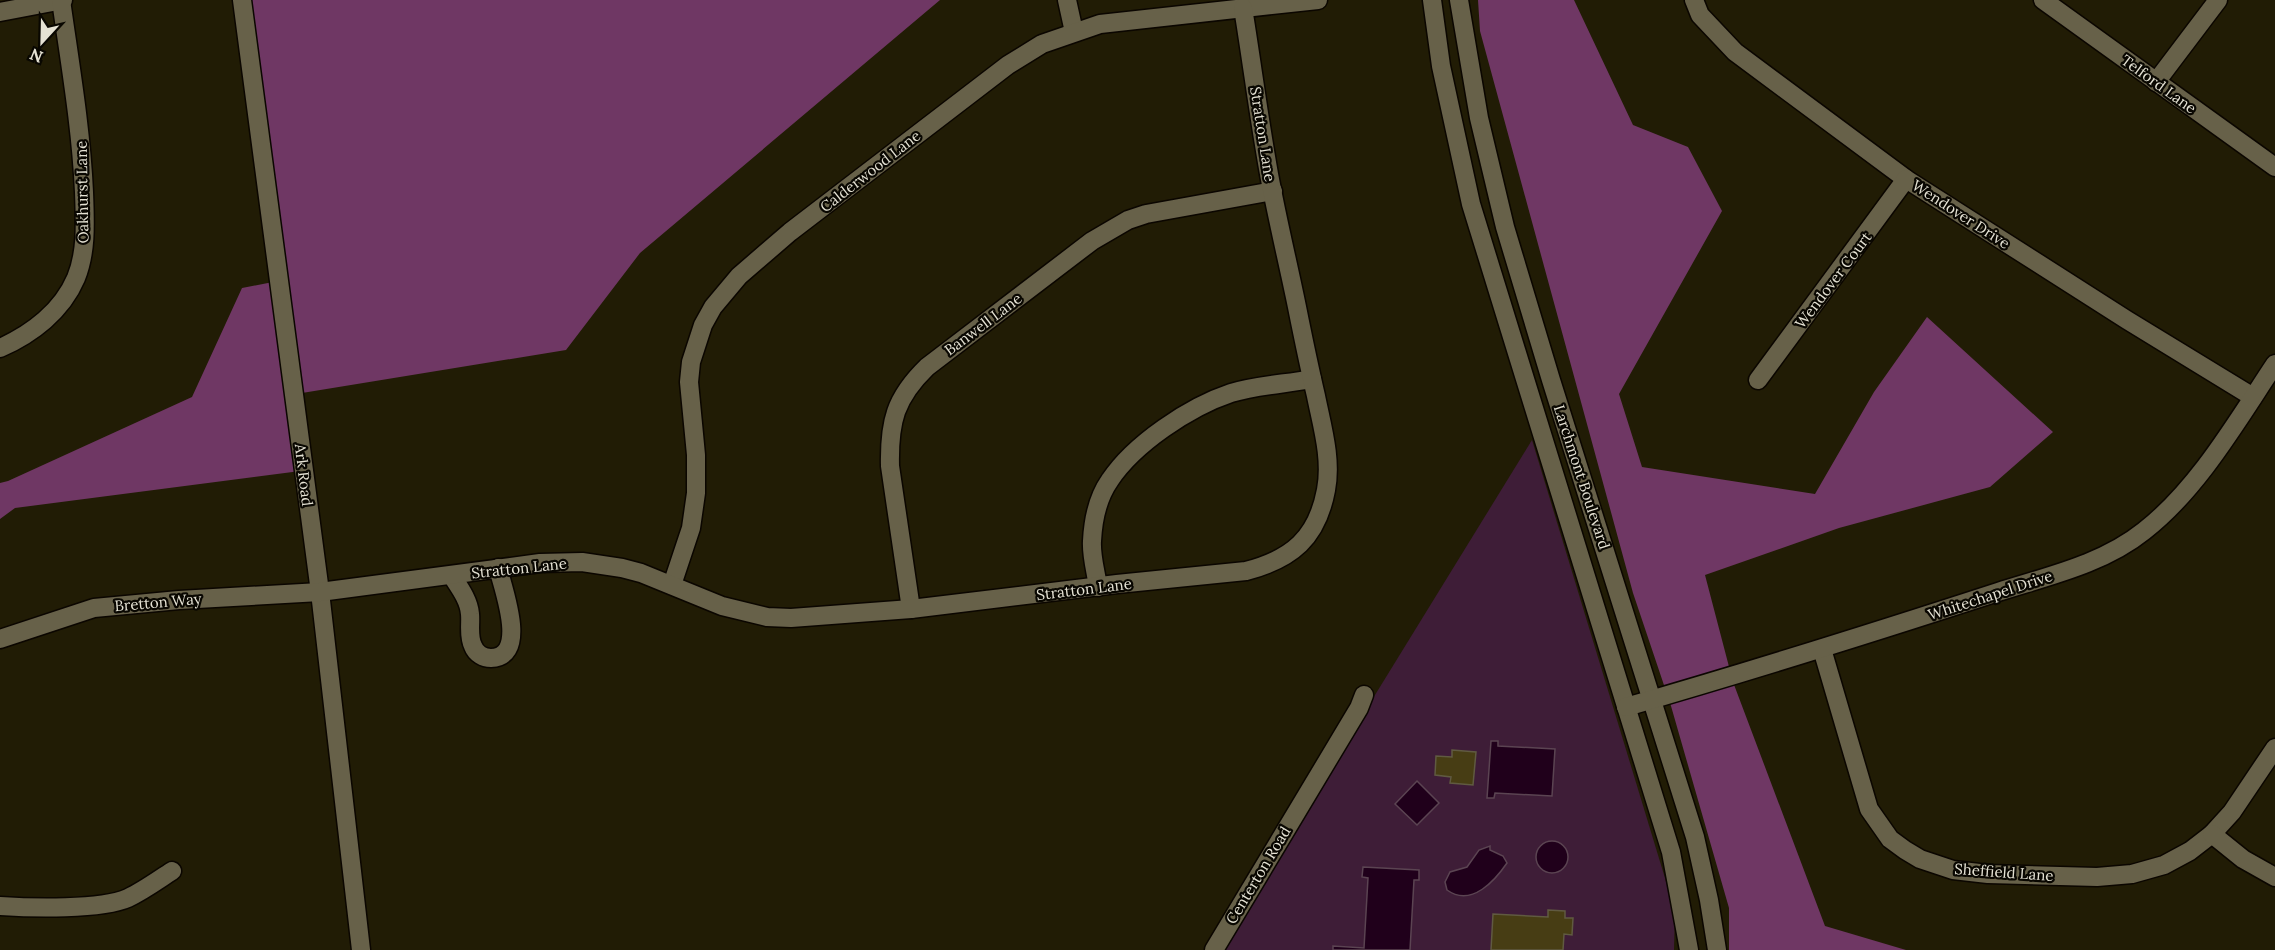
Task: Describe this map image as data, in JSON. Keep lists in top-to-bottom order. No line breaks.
{"streets":{"street":["Telford Lane","Stratton Lane","Calderwood Lane","Oakhurst Lane","Wendover Drive","Wendover Court","Banwell Lane","Ark Road","Larchmont Boulevard","Whitechapel Drive","Bretton Way","Sheffield Lane","Centerton Road"]},"crossings":[["Stratton Lane","Calderwood Lane"],["Stratton Lane","Banwell Lane"],["Stratton Lane","Ark Road"],["Stratton Lane","Bretton Way"],["Wendover Drive","Wendover Court"],["Wendover Drive","Whitechapel Drive"],["Ark Road","Bretton Way"],["Larchmont Boulevard","Whitechapel Drive"],["Whitechapel Drive","Sheffield Lane"]],"north":"bottom"}
